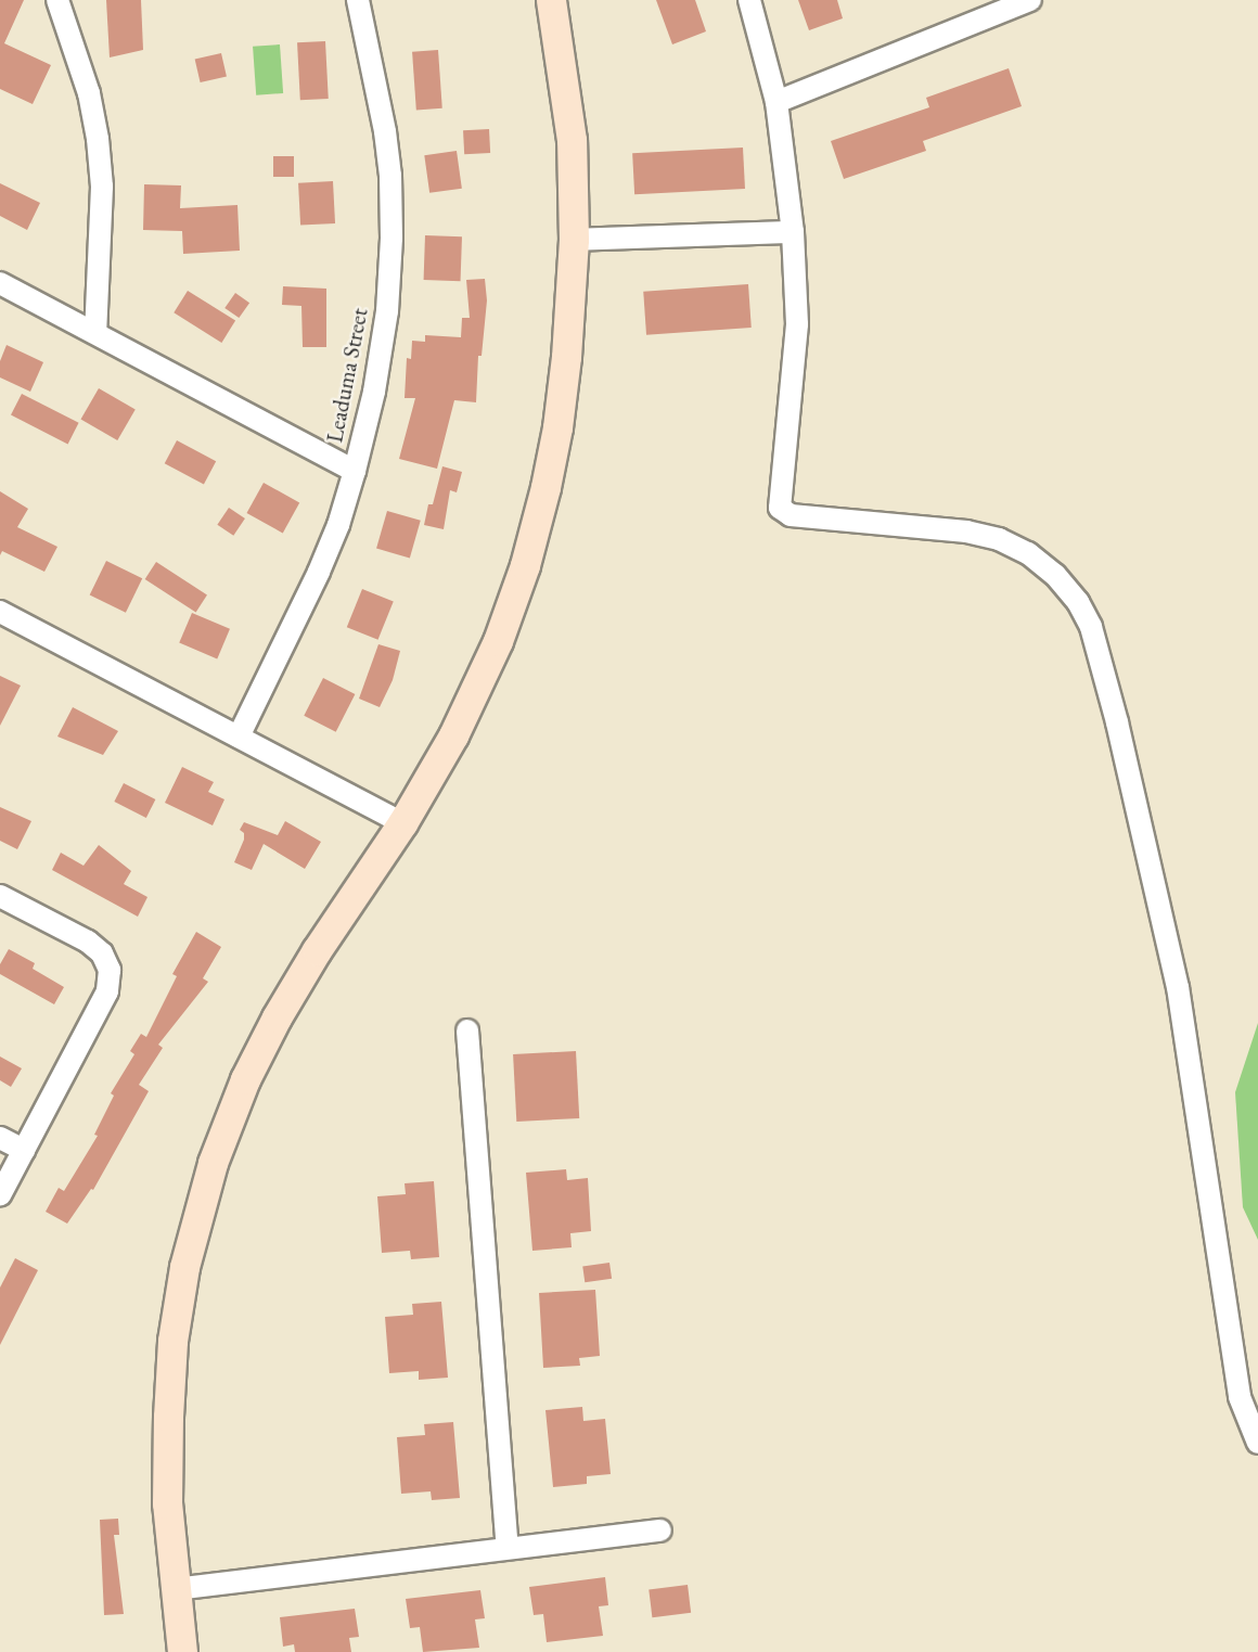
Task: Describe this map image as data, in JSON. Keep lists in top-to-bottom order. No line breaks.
{"streets":{"street":["Leaduma Street"]}}
